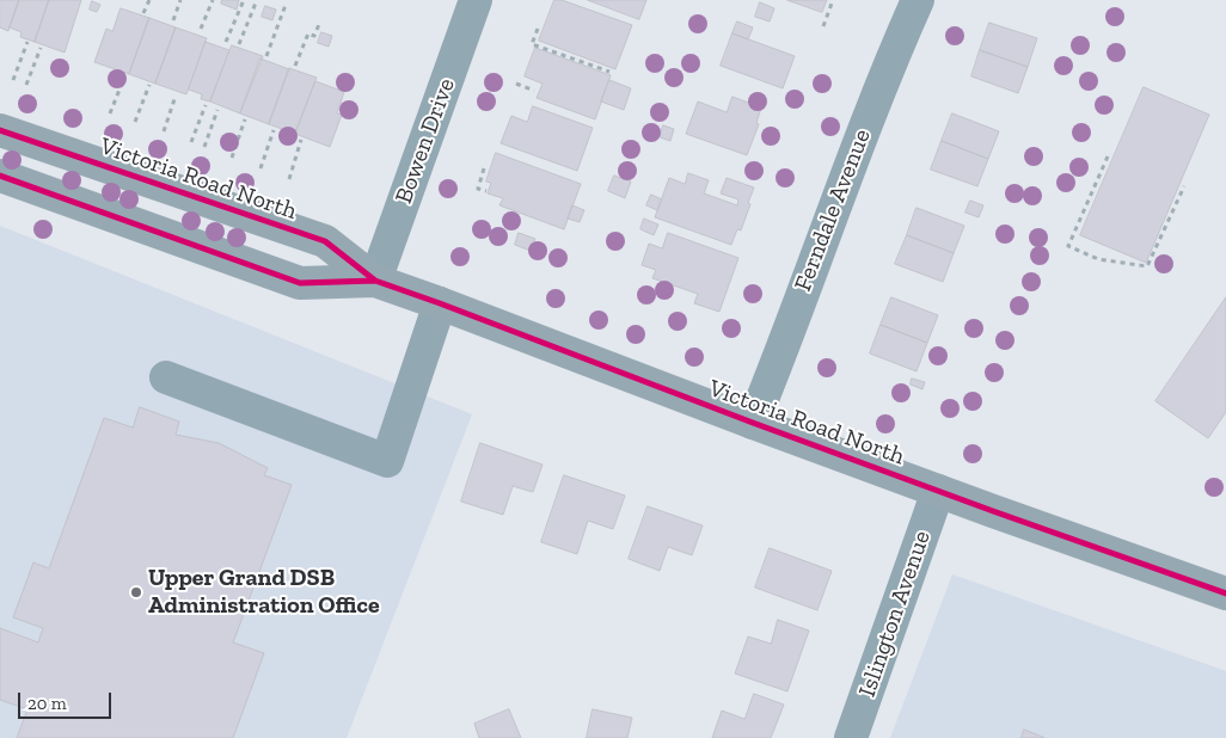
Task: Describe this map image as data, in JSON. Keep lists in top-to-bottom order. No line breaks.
{"streets":{"main road":["Victoria Road North"],"street":["Bowen Drive","Ferndale Avenue","Islington Avenue"]},"crossings":[["Bowen Drive","Victoria Road North"],["Victoria Road North","Ferndale Avenue"],["Victoria Road North","Islington Avenue"]],"places":["Upper Grand DSB Administration Office"],"scale_bar":"20 m"}
